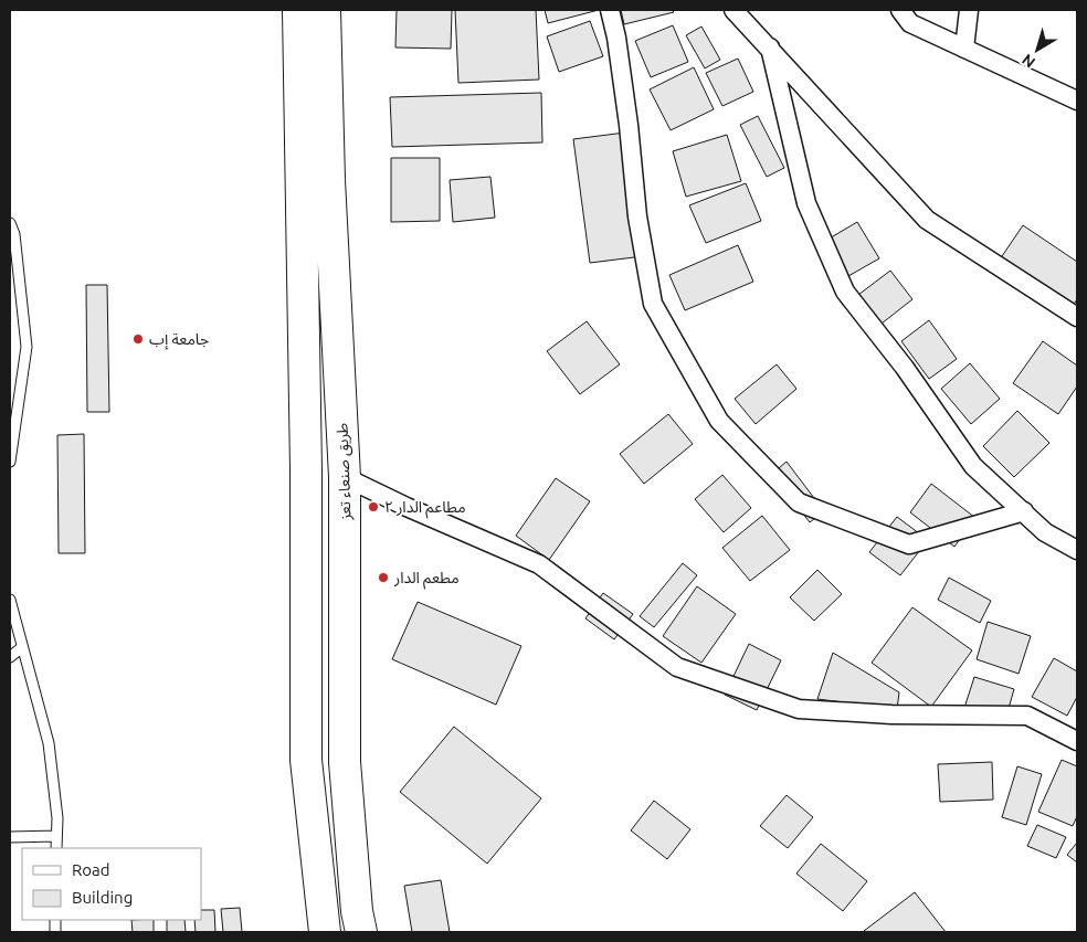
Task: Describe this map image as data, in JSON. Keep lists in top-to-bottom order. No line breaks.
{"streets":{"highway":["طريق صنعاء تعز"]},"places":["جامعة إب","مطاعم الدار ٢","مطعم الدار"],"legend":["Road","Building"],"north":"bottom left"}
